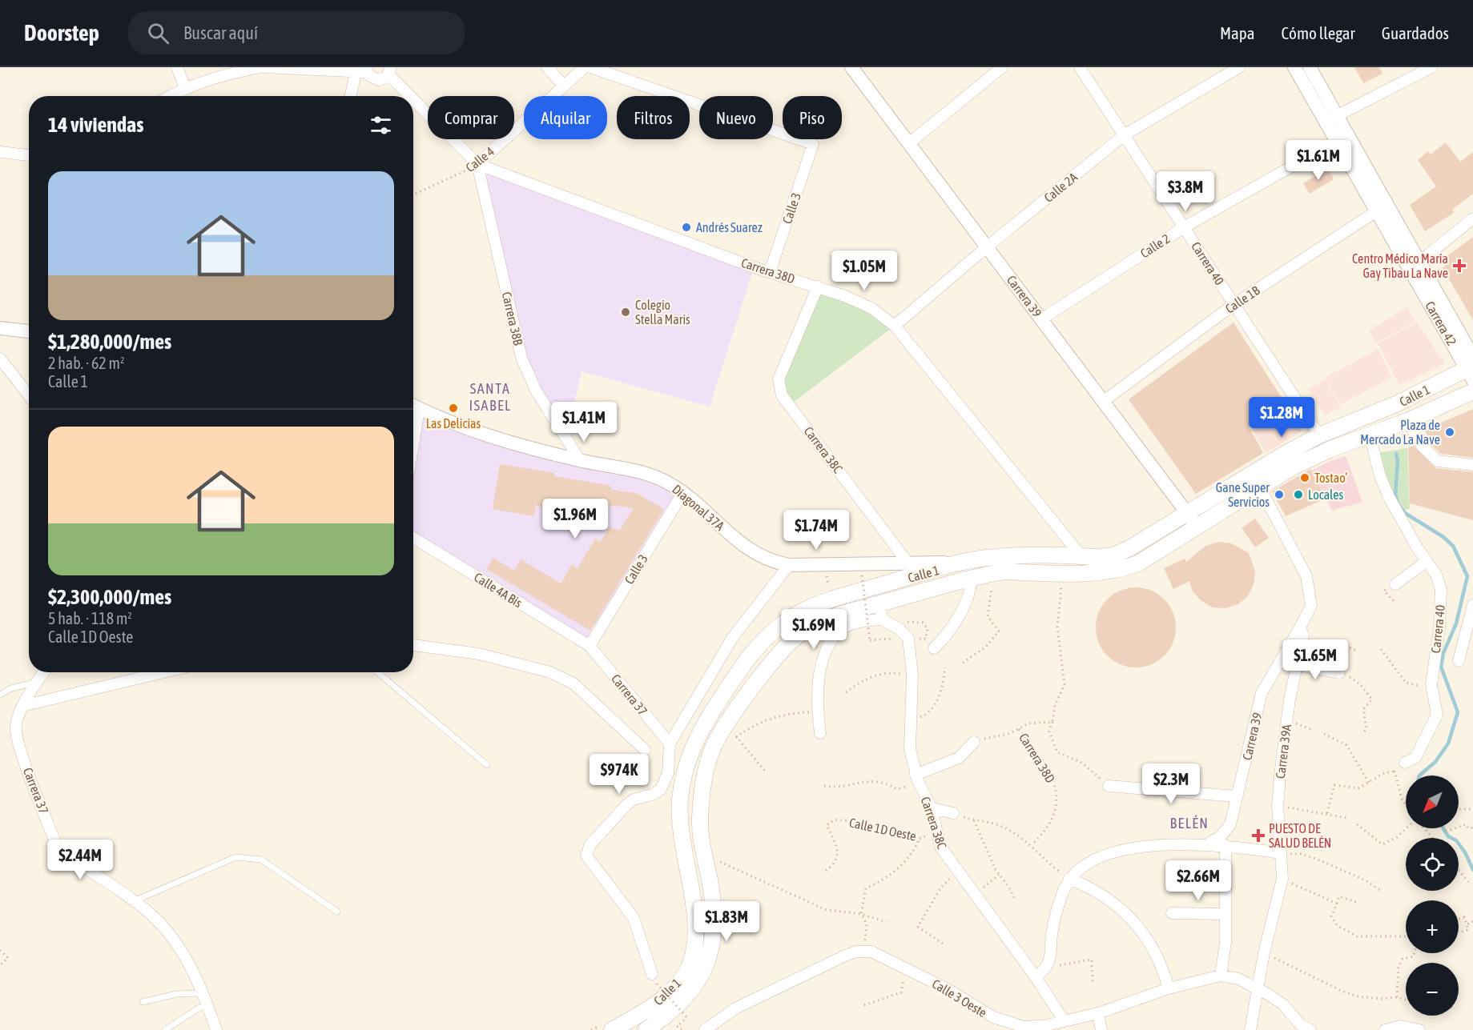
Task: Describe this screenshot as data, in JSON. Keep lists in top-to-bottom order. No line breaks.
{"streets":{"main road":["Calle 1"],"street":["Calle 4","Calle 2A","Calle 3","Calle 2","Carrera 40","Carrera 38D","Carrera 39","Calle 1B","Carrera 38B","Carrera 42","Carrera 38C","Diagonal 37A","Calle 4A Bis","Carrera 37","Carrera 39A","Calle 3 Oeste"],"path":["Calle 1D Oeste"]},"crossings":[["Calle 4","Carrera 38D"],["Calle 4","Carrera 38B"],["Calle 2A","Carrera 40"],["Calle 2A","Carrera 38D"],["Calle 2A","Carrera 39"],["Calle 3","Carrera 38D"],["Calle 3","Diagonal 37A"],["Calle 3","Calle 4A Bis"],["Calle 3","Carrera 37"],["Calle 2","Carrera 40"],["Calle 2","Carrera 39"],["Calle 2","Carrera 42"],["Carrera 40","Calle 1B"],["Carrera 40","Calle 1"],["Carrera 38D","Carrera 38B"],["Carrera 38D","Calle 1"],["Carrera 38D","Carrera 38C"],["Carrera 39","Calle 1B"],["Carrera 39","Calle 1"],["Carrera 39","Carrera 39A"],["Calle 1B","Carrera 42"],["Carrera 38B","Diagonal 37A"],["Carrera 42","Calle 1"],["Calle 1","Diagonal 37A"],["Calle 1","Carrera 39A"],["Carrera 38C","Diagonal 37A"],["Carrera 38C","Calle 1D Oeste"],["Carrera 38C","Calle 3 Oeste"],["Calle 4A Bis","Carrera 37"],["Carrera 39A","Calle 3 Oeste"]],"districts":["SANTA ISABEL","BELÉN"],"places":{"other":["Andrés Suarez","Colegio Stella Maris","Las Delicias","Plaza de Mercado La Nave","Tostao’","Gane Super Servicios","Locales"],"health":["Centro Médico María Gay Tibau La Nave","PUESTO DE SALUD BELÉN"]},"north":"bottom left","page":{"header":"Doorstep","search":"Buscar aquí","nav":["Mapa","Cómo llegar","Guardados"],"chip":["Comprar","Alquilar","Filtros","Nuevo","Piso"],"heading":"14 viviendas","price":["$1.61M","$3.8M","$1.05M","$1.28M","$1.41M","$1.96M","$1.74M","$1.69M","$1.65M","$974K","$2.3M","$2.44M","$2.66M","$1.83M"],"list":[{"name":"$1,280,000/mes","note":"2 hab. · 62 m² · Calle 1"},{"name":"$2,300,000/mes","note":"5 hab. · 118 m² · Calle 1D Oeste"}],"map_buttons":["+","−"]}}
